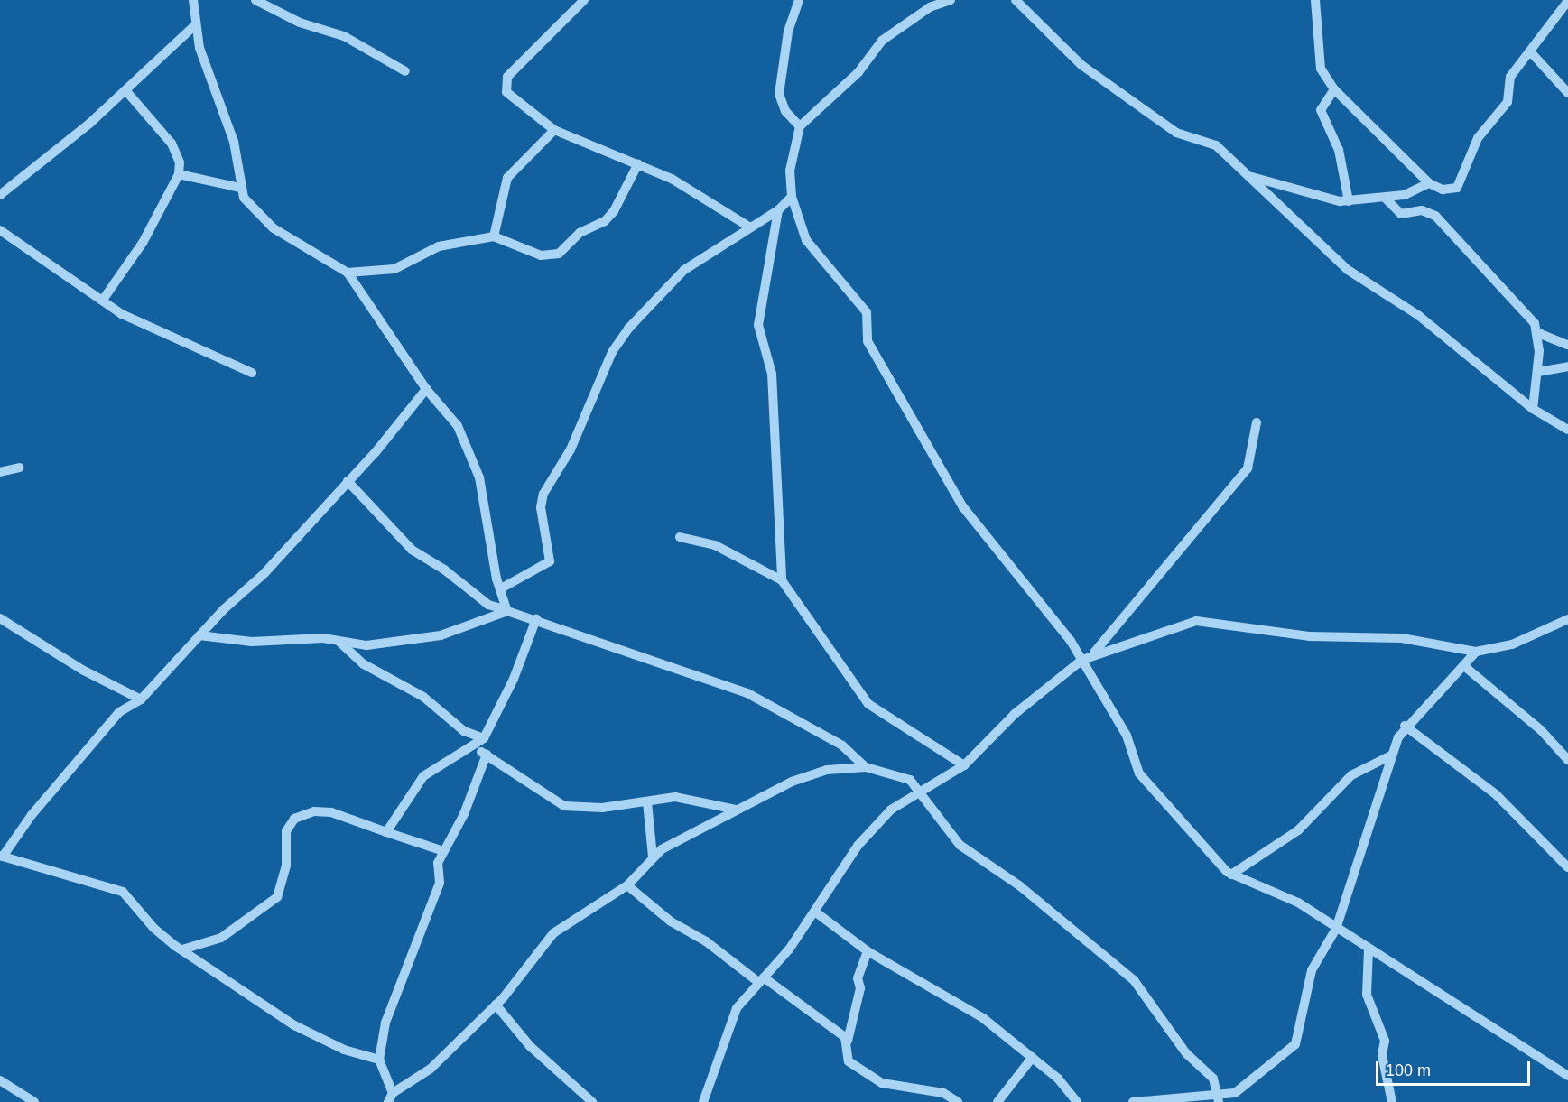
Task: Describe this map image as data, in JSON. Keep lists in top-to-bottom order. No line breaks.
{"scale_bar":"100 m"}
